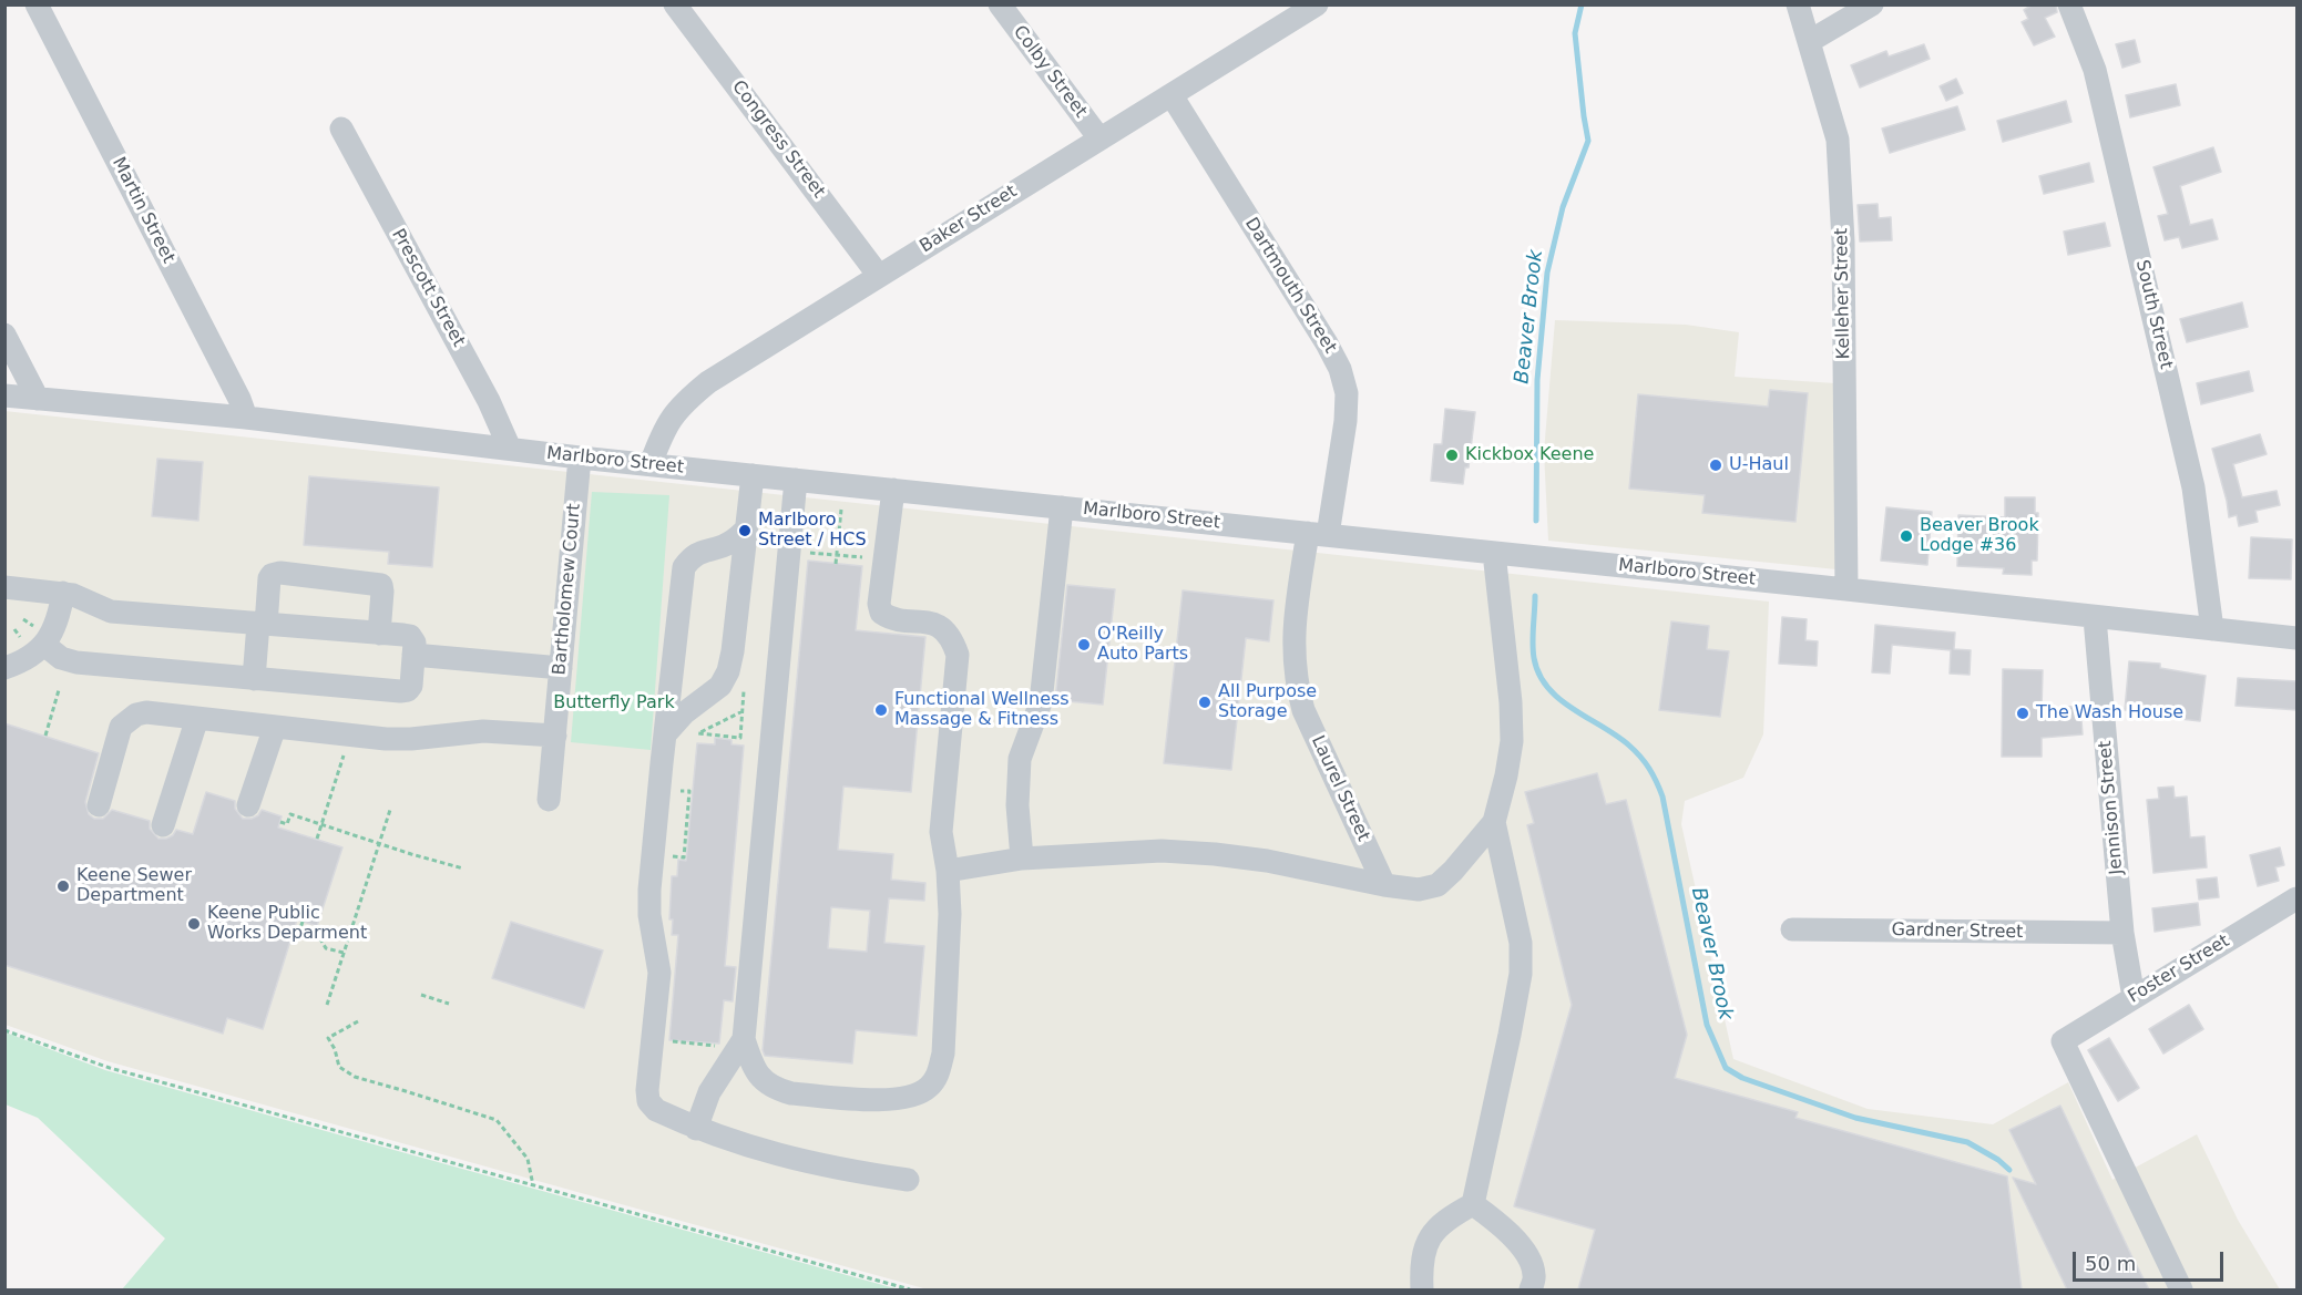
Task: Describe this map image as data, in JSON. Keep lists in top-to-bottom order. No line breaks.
{"streets":{"street":["Colby Street","Congress Street","Martin Street","Baker Street","Dartmouth Street","Prescott Street","Kelleher Street","South Street","Marlboro Street","Bartholomew Court","Laurel Street","Jennison Street","Gardner Street","Foster Street"]},"crossings":[["Colby Street","Baker Street"],["Congress Street","Baker Street"],["Martin Street","Marlboro Street"],["Baker Street","Dartmouth Street"],["Baker Street","Marlboro Street"],["Dartmouth Street","Marlboro Street"],["Dartmouth Street","Laurel Street"],["Prescott Street","Marlboro Street"],["Kelleher Street","Marlboro Street"],["South Street","Marlboro Street"],["Marlboro Street","Bartholomew Court"],["Marlboro Street","Laurel Street"],["Marlboro Street","Jennison Street"],["Jennison Street","Gardner Street"],["Jennison Street","Foster Street"]],"water":["Beaver Brook"],"parks":["Butterfly Park"],"places":["Kickbox Keene","U-Haul","Marlboro Street / HCS","Beaver Brook Lodge #36","O'Reilly Auto Parts","All Purpose Storage","Functional Wellness Massage & Fitness","The Wash House","Keene Sewer Department","Keene Public Works Deparment"],"scale_bar":"50 m"}
